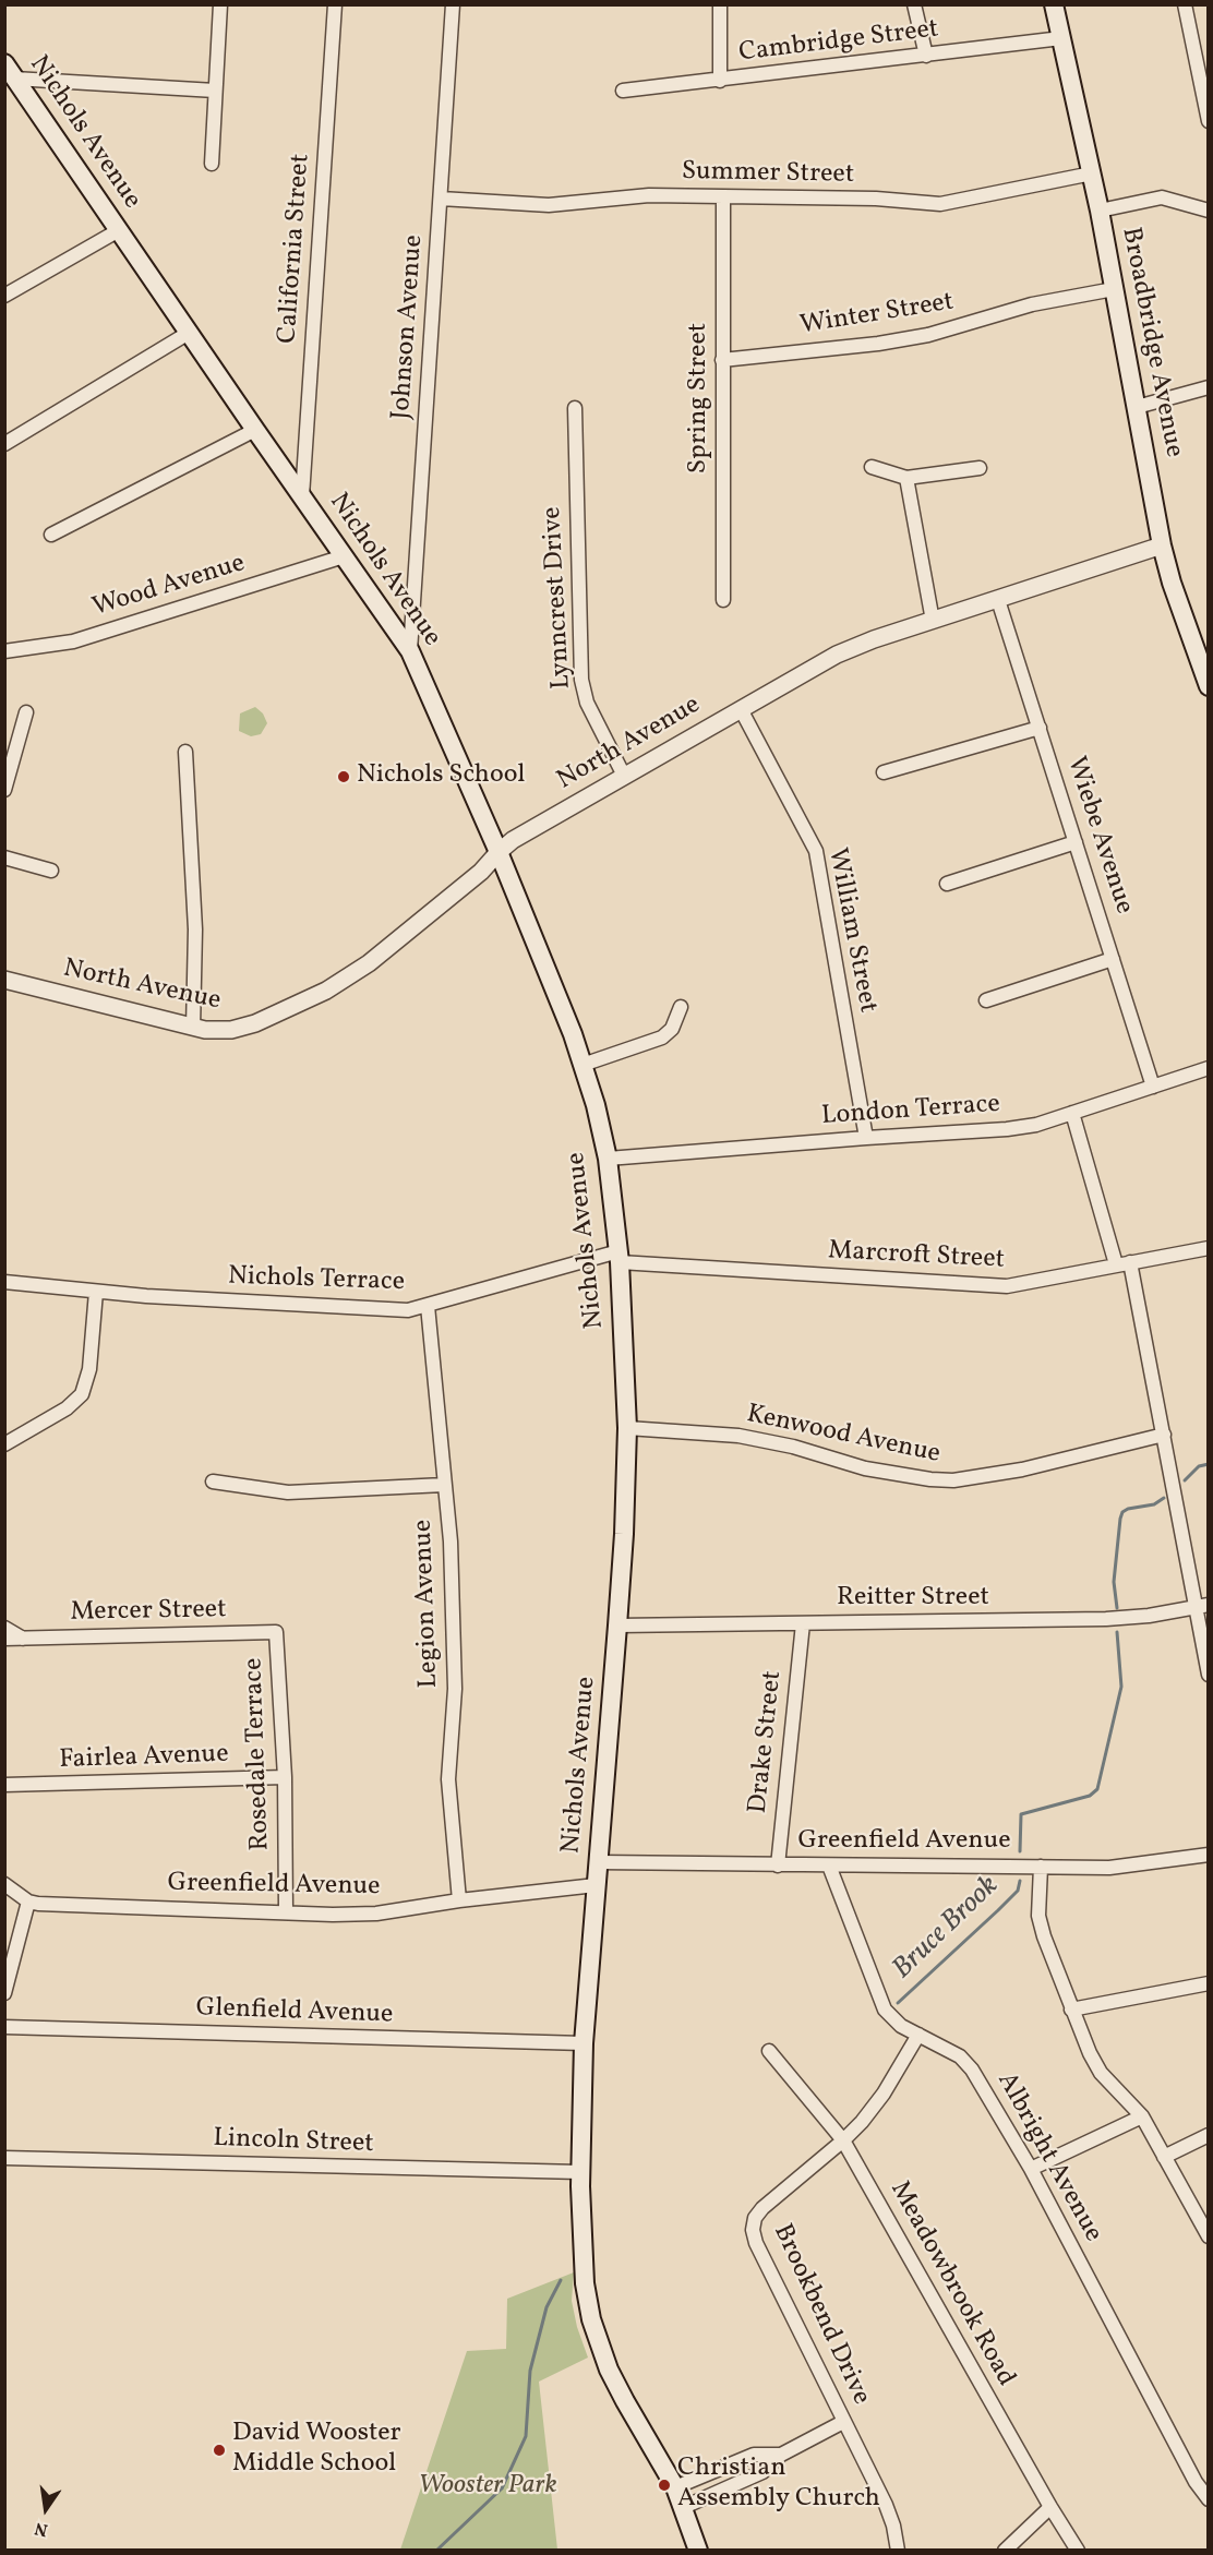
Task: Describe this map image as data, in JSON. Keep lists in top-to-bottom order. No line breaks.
{"streets":{"main road":["Nichols Avenue","Broadbridge Avenue"],"street":["Cambridge Street","Summer Street","California Street","Winter Street","Johnson Avenue","Spring Street","Wood Avenue","Lynncrest Drive","North Avenue","Wiebe Avenue","William Street","London Terrace","Marcroft Street","Nichols Terrace","Kenwood Avenue","Reitter Street","Legion Avenue","Mercer Street","Drake Street","Rosedale Terrace","Fairlea Avenue","Greenfield Avenue","Glenfield Avenue","Lincoln Street","Albright Avenue","Meadowbrook Road","Brookbend Drive"]},"crossings":[["Cambridge Street","Broadbridge Avenue"],["Nichols Avenue","California Street"],["Nichols Avenue","Johnson Avenue"],["Nichols Avenue","Wood Avenue"],["Nichols Avenue","North Avenue"],["Nichols Avenue","London Terrace"],["Nichols Avenue","Marcroft Street"],["Nichols Avenue","Nichols Terrace"],["Nichols Avenue","Kenwood Avenue"],["Nichols Avenue","Reitter Street"],["Nichols Avenue","Greenfield Avenue"],["Nichols Avenue","Glenfield Avenue"],["Nichols Avenue","Lincoln Street"],["Summer Street","Johnson Avenue"],["Summer Street","Broadbridge Avenue"],["Summer Street","Spring Street"],["Winter Street","Broadbridge Avenue"],["Winter Street","Spring Street"],["Broadbridge Avenue","North Avenue"],["Lynncrest Drive","North Avenue"],["North Avenue","Wiebe Avenue"],["North Avenue","William Street"],["Wiebe Avenue","London Terrace"],["William Street","London Terrace"],["Marcroft Street","Nichols Terrace"],["Nichols Terrace","Legion Avenue"],["Reitter Street","Drake Street"],["Legion Avenue","Greenfield Avenue"],["Mercer Street","Rosedale Terrace"],["Drake Street","Greenfield Avenue"],["Rosedale Terrace","Fairlea Avenue"],["Rosedale Terrace","Greenfield Avenue"],["Greenfield Avenue","Albright Avenue"],["Albright Avenue","Brookbend Drive"],["Meadowbrook Road","Brookbend Drive"]],"water":["Bruce Brook"],"parks":["Wooster Park"],"places":["Nichols School","David Wooster Middle School","Christian Assembly Church"],"north":"bottom"}
